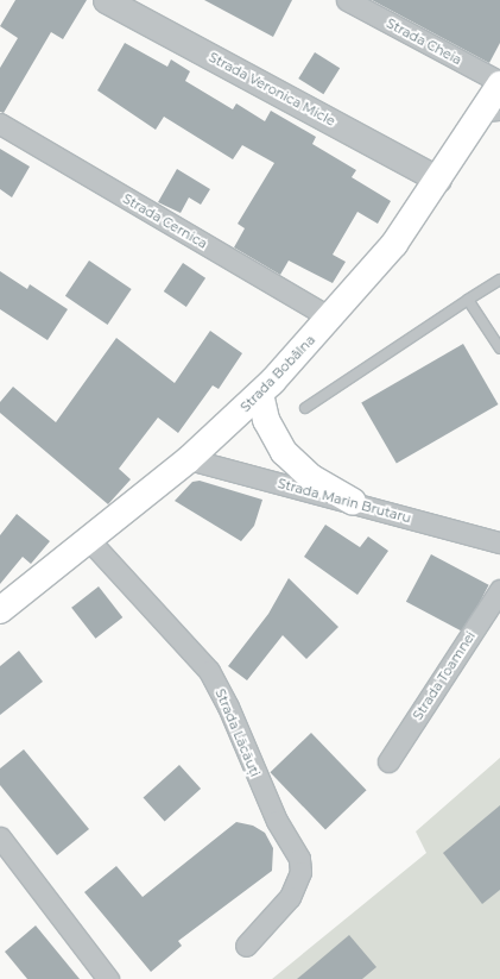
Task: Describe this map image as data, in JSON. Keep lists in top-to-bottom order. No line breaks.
{"streets":{"main road":["Strada Bobâlna"],"street":["Strada Cheia","Strada Veronica Micle","Strada Cernica","Strada Marin Brutaru","Strada Toamnei","Strada Lăcăuți"]},"crossings":[["Strada Cheia","Strada Bobâlna"],["Strada Veronica Micle","Strada Bobâlna"],["Strada Cernica","Strada Bobâlna"],["Strada Bobâlna","Strada Marin Brutaru"],["Strada Bobâlna","Strada Lăcăuți"]]}
